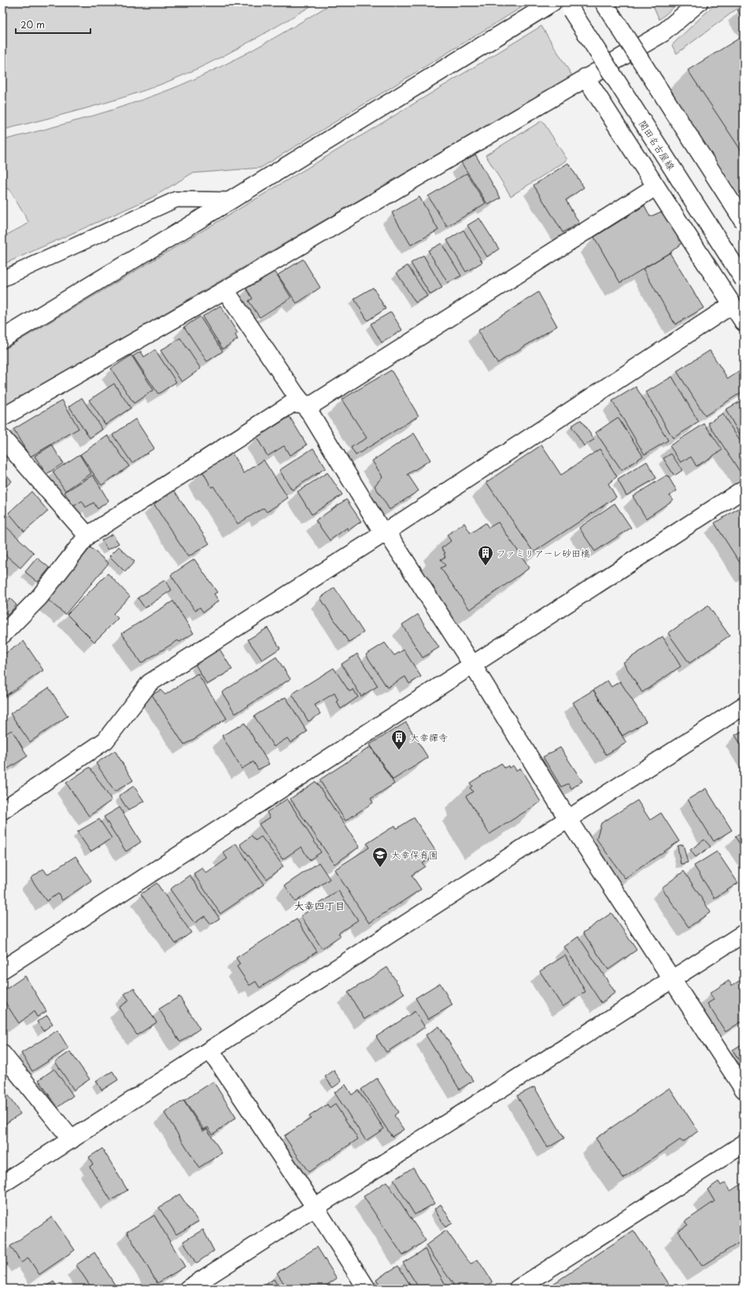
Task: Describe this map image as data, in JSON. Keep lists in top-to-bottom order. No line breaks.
{"streets":{"street":["関田名古屋線"]},"districts":["大幸四丁目"],"places":{"building":["ファミリアーレ砂田橋","大幸禪寺"],"school or university":["大幸保育園"]},"scale_bar":"20 m"}
